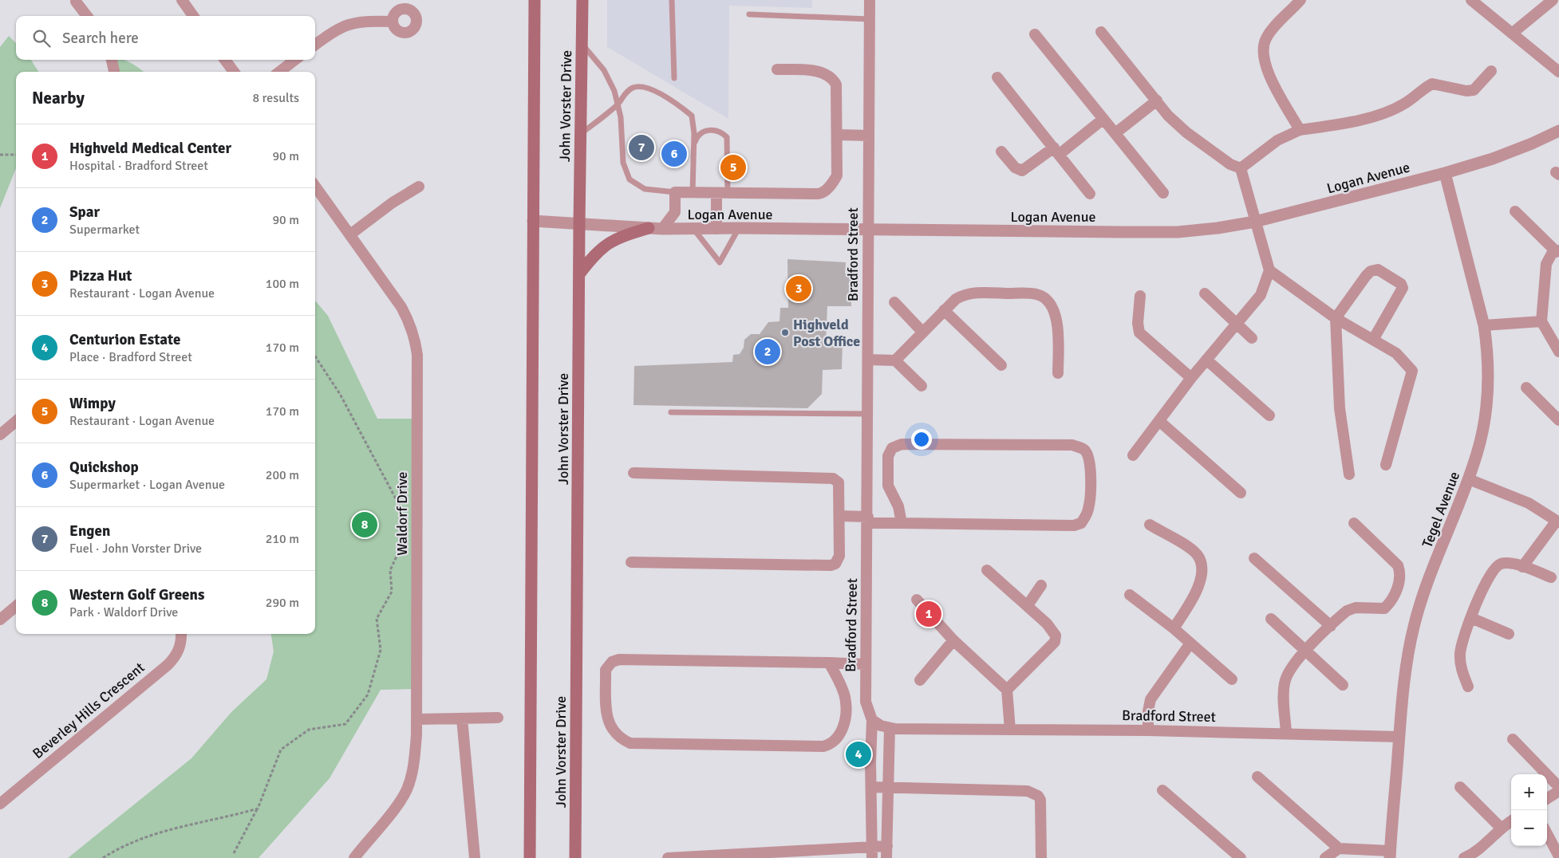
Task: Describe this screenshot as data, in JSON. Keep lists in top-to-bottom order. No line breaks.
{"streets":{"main road":["John Vorster Drive"],"street":["Logan Avenue","Bradford Street","Tegel Avenue","Waldorf Drive","Beverley Hills Crescent"]},"crossings":[["John Vorster Drive","Logan Avenue"],["Logan Avenue","Bradford Street"],["Logan Avenue","Tegel Avenue"],["Bradford Street","Tegel Avenue"]],"places":["Highveld Post Office"],"page":{"search":"Search here","heading":["Nearby","8 results"],"list":[{"mark":"1","name":"Highveld Medical Center","note":"Hospital · Bradford Street","value":"90 m"},{"mark":"2","name":"Spar","note":"Supermarket","value":"90 m"},{"mark":"3","name":"Pizza Hut","note":"Restaurant · Logan Avenue","value":"100 m"},{"mark":"4","name":"Centurion Estate","note":"Place · Bradford Street","value":"170 m"},{"mark":"5","name":"Wimpy","note":"Restaurant · Logan Avenue","value":"170 m"},{"mark":"6","name":"Quickshop","note":"Supermarket · Logan Avenue","value":"200 m"},{"mark":"7","name":"Engen","note":"Fuel · John Vorster Drive","value":"210 m"},{"mark":"8","name":"Western Golf Greens","note":"Park · Waldorf Drive","value":"290 m"}],"pins":["7","6","5","3","2","8","1","4"],"map_buttons":["+","−"]}}
